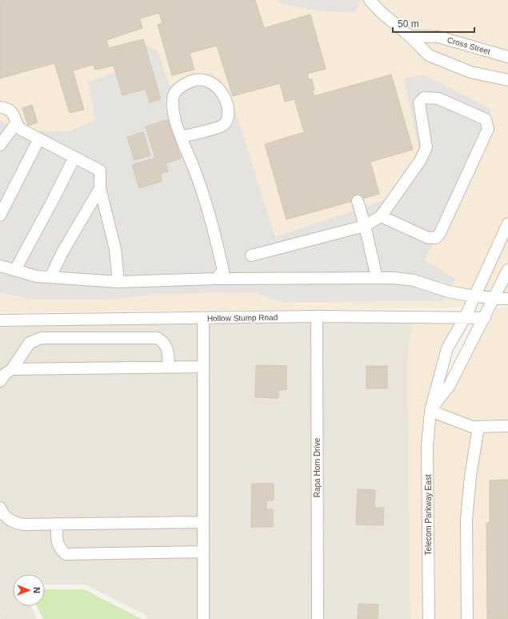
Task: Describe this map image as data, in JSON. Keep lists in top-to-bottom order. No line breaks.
{"streets":{"street":["Cross Street","Hollow Stump Road","Rapa Horn Drive","Telecom Parkway East"]},"crossings":[["Hollow Stump Road","Rapa Horn Drive"],["Hollow Stump Road","Telecom Parkway East"]],"scale_bar":"50 m","north":"right"}
